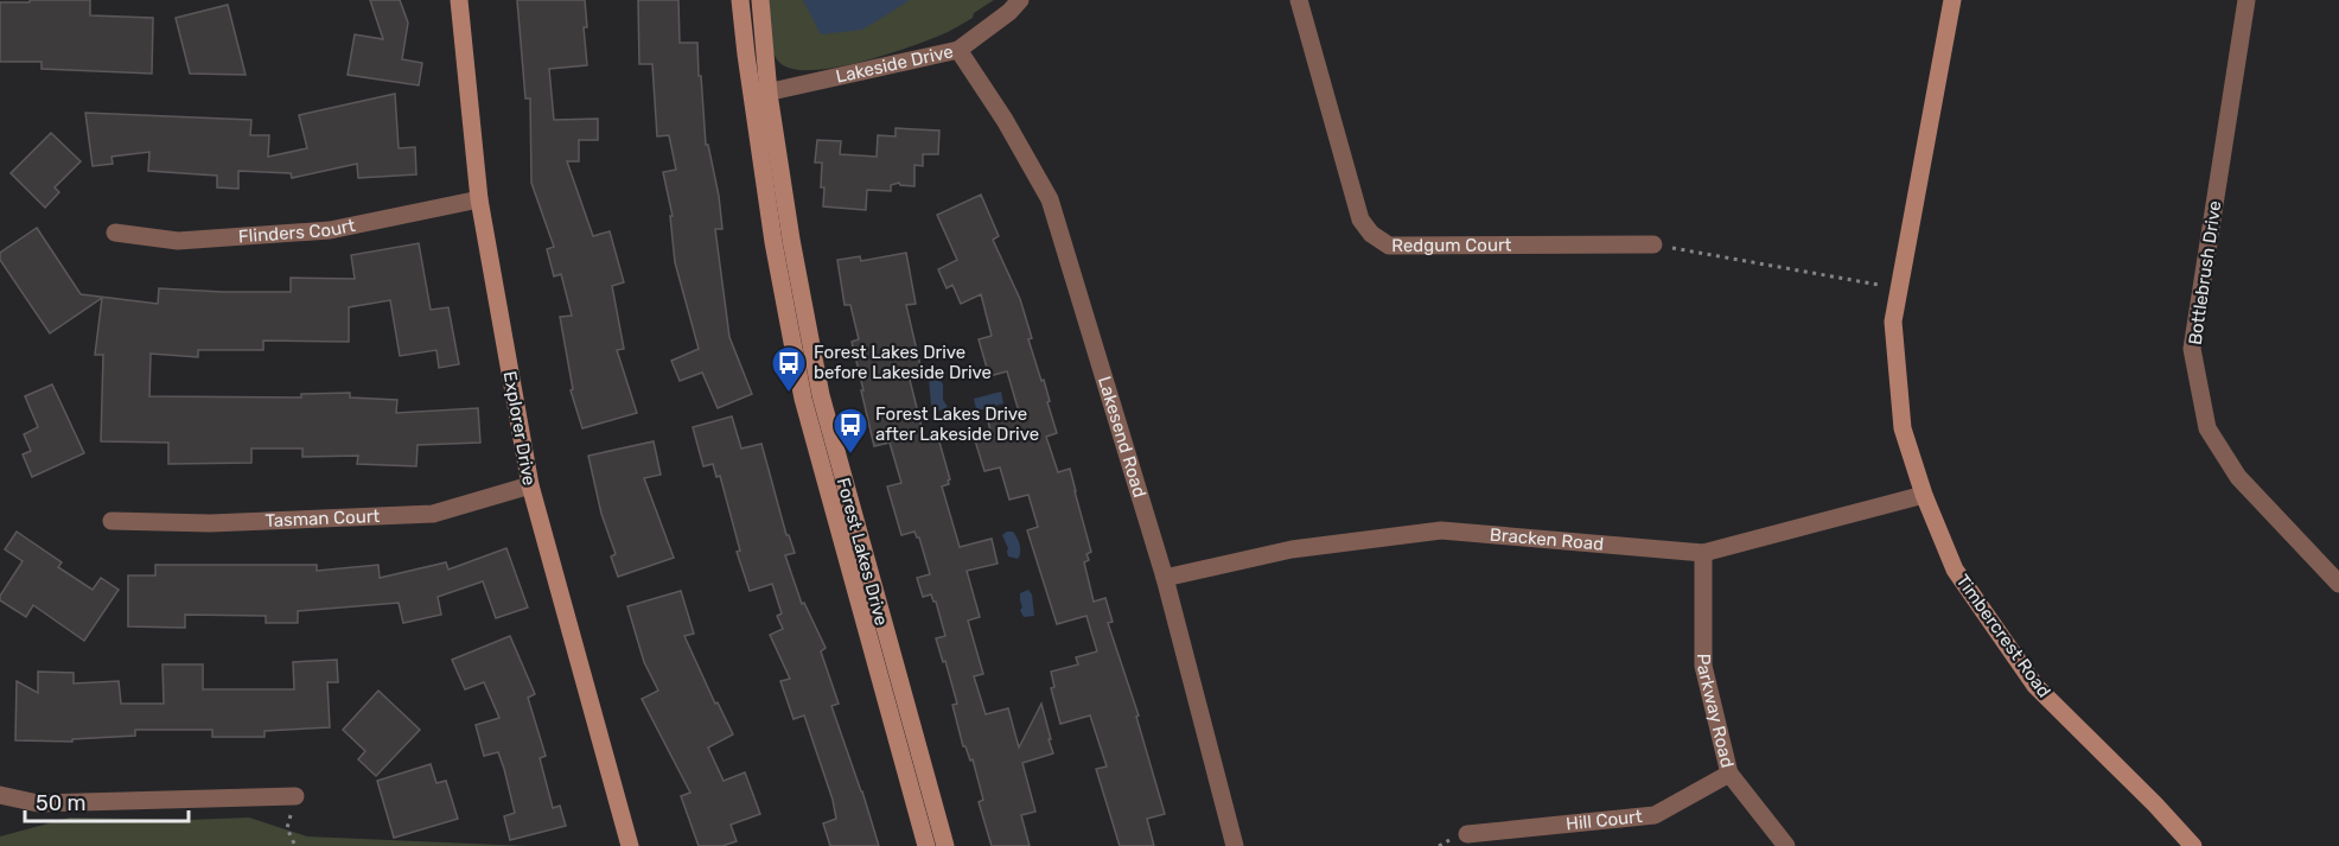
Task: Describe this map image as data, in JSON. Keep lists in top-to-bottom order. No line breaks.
{"streets":{"street":["Lakeside Drive","Flinders Court","Redgum Court","Bottlebrush Drive","Explorer Drive","Lakesend Road","Tasman Court","Bracken Road","Forest Lakes Drive","Timbercrest Road","Parkway Road","Hill Court"]},"crossings":[["Lakeside Drive","Lakesend Road"],["Lakeside Drive","Forest Lakes Drive"],["Flinders Court","Explorer Drive"],["Explorer Drive","Tasman Court"],["Lakesend Road","Bracken Road"],["Bracken Road","Timbercrest Road"],["Bracken Road","Parkway Road"],["Parkway Road","Hill Court"]],"places":{"bus stop":["Forest Lakes Drive before Lakeside Drive","Forest Lakes Drive after Lakeside Drive"]},"scale_bar":"50 m"}
